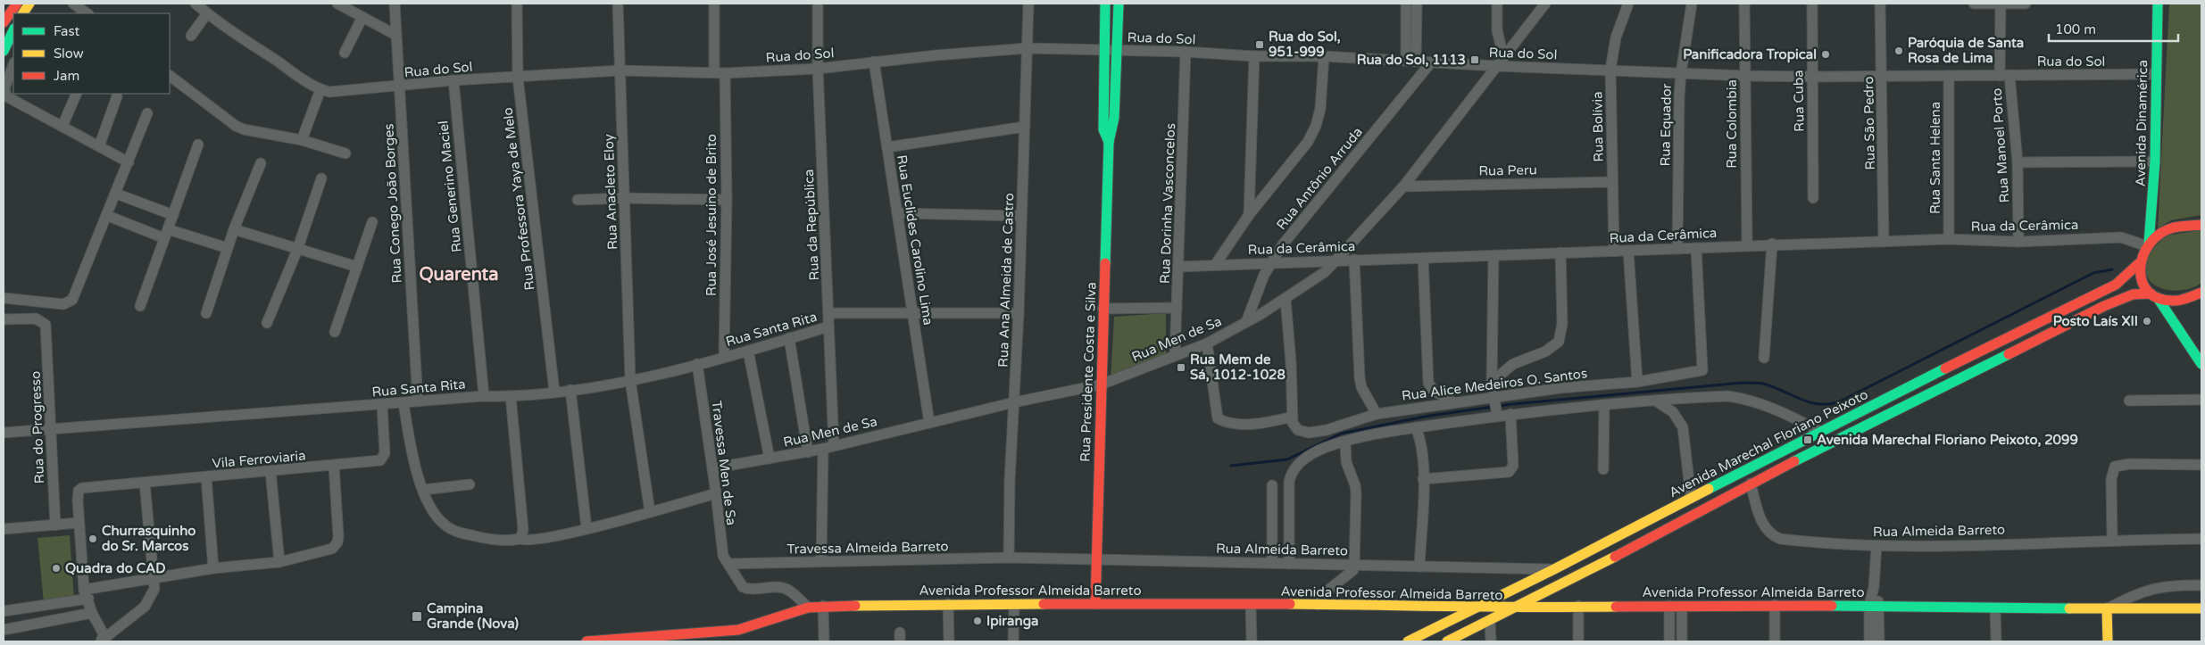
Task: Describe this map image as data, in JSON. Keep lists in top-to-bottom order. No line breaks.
{"streets":{"main road":["Avenida Dinamérica","Rua Presidente Costa e Silva","Avenida Marechal Floriano Peixoto","Avenida Professor Almeida Barreto"],"street":["Rua do Sol","Rua Cuba","Rua São Pedro","Rua Colombia","Rua Equador","Rua Bolívia","Rua Manoel Porto","Rua Santa Helena","Rua Peru","Rua Antônio Arruda","Rua Generino Maciel","Rua Anacleto Eloy","Rua Professora Yaya de Melo","Rua Conego João Borges","Rua Dorinha Vasconcelos","Rua José Jesuino de Brito","Rua da República","Rua da Cerâmica","Rua Euclides Carolino Lima","Rua Ana Almeida de Castro","Rua Santa Rita","Rua Men de Sa","Rua Alice Medeiros O. Santos","Rua do Progresso","Vila Ferroviaria","Travessa Men de Sa","Rua Almeida Barreto","Travessa Almeida Barreto"]},"crossings":[["Rua do Sol","Rua Cuba"],["Rua do Sol","Rua São Pedro"],["Rua do Sol","Avenida Dinamérica"],["Rua do Sol","Rua Colombia"],["Rua do Sol","Rua Equador"],["Rua do Sol","Rua Bolívia"],["Rua do Sol","Rua Manoel Porto"],["Rua do Sol","Rua Santa Helena"],["Rua do Sol","Rua Antônio Arruda"],["Rua do Sol","Rua Generino Maciel"],["Rua do Sol","Rua Anacleto Eloy"],["Rua do Sol","Rua Professora Yaya de Melo"],["Rua do Sol","Rua Conego João Borges"],["Rua do Sol","Rua Dorinha Vasconcelos"],["Rua do Sol","Rua José Jesuino de Brito"],["Rua do Sol","Rua da República"],["Rua do Sol","Rua Euclides Carolino Lima"],["Rua do Sol","Rua Ana Almeida de Castro"],["Rua do Sol","Rua Men de Sa"],["Rua do Sol","Rua Presidente Costa e Silva"],["Rua São Pedro","Rua da Cerâmica"],["Avenida Dinamérica","Rua da Cerâmica"],["Rua Colombia","Rua da Cerâmica"],["Rua Equador","Rua da Cerâmica"],["Rua Bolívia","Rua Peru"],["Rua Bolívia","Rua da Cerâmica"],["Rua Manoel Porto","Rua da Cerâmica"],["Rua Santa Helena","Rua da Cerâmica"],["Rua Peru","Rua Men de Sa"],["Rua Antônio Arruda","Rua da Cerâmica"],["Rua Antônio Arruda","Rua Men de Sa"],["Rua Generino Maciel","Rua Santa Rita"],["Rua Anacleto Eloy","Rua Santa Rita"],["Rua Professora Yaya de Melo","Rua Santa Rita"],["Rua Conego João Borges","Rua Santa Rita"],["Rua Dorinha Vasconcelos","Rua da Cerâmica"],["Rua Dorinha Vasconcelos","Rua Men de Sa"],["Rua José Jesuino de Brito","Rua Santa Rita"],["Rua da República","Rua Santa Rita"],["Rua da República","Rua Men de Sa"],["Rua da Cerâmica","Rua Men de Sa"],["Rua da Cerâmica","Rua Alice Medeiros O. Santos"],["Rua Euclides Carolino Lima","Rua Santa Rita"],["Rua Euclides Carolino Lima","Rua Men de Sa"],["Rua Ana Almeida de Castro","Rua Santa Rita"],["Rua Ana Almeida de Castro","Rua Men de Sa"],["Rua Ana Almeida de Castro","Rua Almeida Barreto"],["Rua Ana Almeida de Castro","Travessa Almeida Barreto"],["Rua Santa Rita","Rua do Progresso"],["Rua Santa Rita","Vila Ferroviaria"],["Rua Santa Rita","Travessa Men de Sa"],["Rua Men de Sa","Rua Presidente Costa e Silva"],["Rua Men de Sa","Travessa Men de Sa"],["Rua Presidente Costa e Silva","Rua Almeida Barreto"],["Rua Presidente Costa e Silva","Avenida Professor Almeida Barreto"],["Rua Alice Medeiros O. Santos","Avenida Marechal Floriano Peixoto"],["Rua Alice Medeiros O. Santos","Rua Almeida Barreto"],["Avenida Marechal Floriano Peixoto","Rua Almeida Barreto"],["Avenida Marechal Floriano Peixoto","Avenida Professor Almeida Barreto"],["Travessa Men de Sa","Travessa Almeida Barreto"],["Travessa Men de Sa","Avenida Professor Almeida Barreto"],["Rua Almeida Barreto","Travessa Almeida Barreto"]],"districts":["Quarenta"],"places":{"transit":["Rua do Sol, 951-999","Rua do Sol, 1113","Rua Mem de Sá, 1012-1028","Avenida Marechal Floriano Peixoto, 2099","Campina Grande (Nova)"],"other":["Paróquia de Santa Rosa de Lima","Panificadora Tropical","Posto Laís XII","Churrasquinho do Sr. Marcos","Quadra do CAD","Ipiranga"]},"legend":["Fast","Slow","Jam"],"scale_bar":"100 m"}
